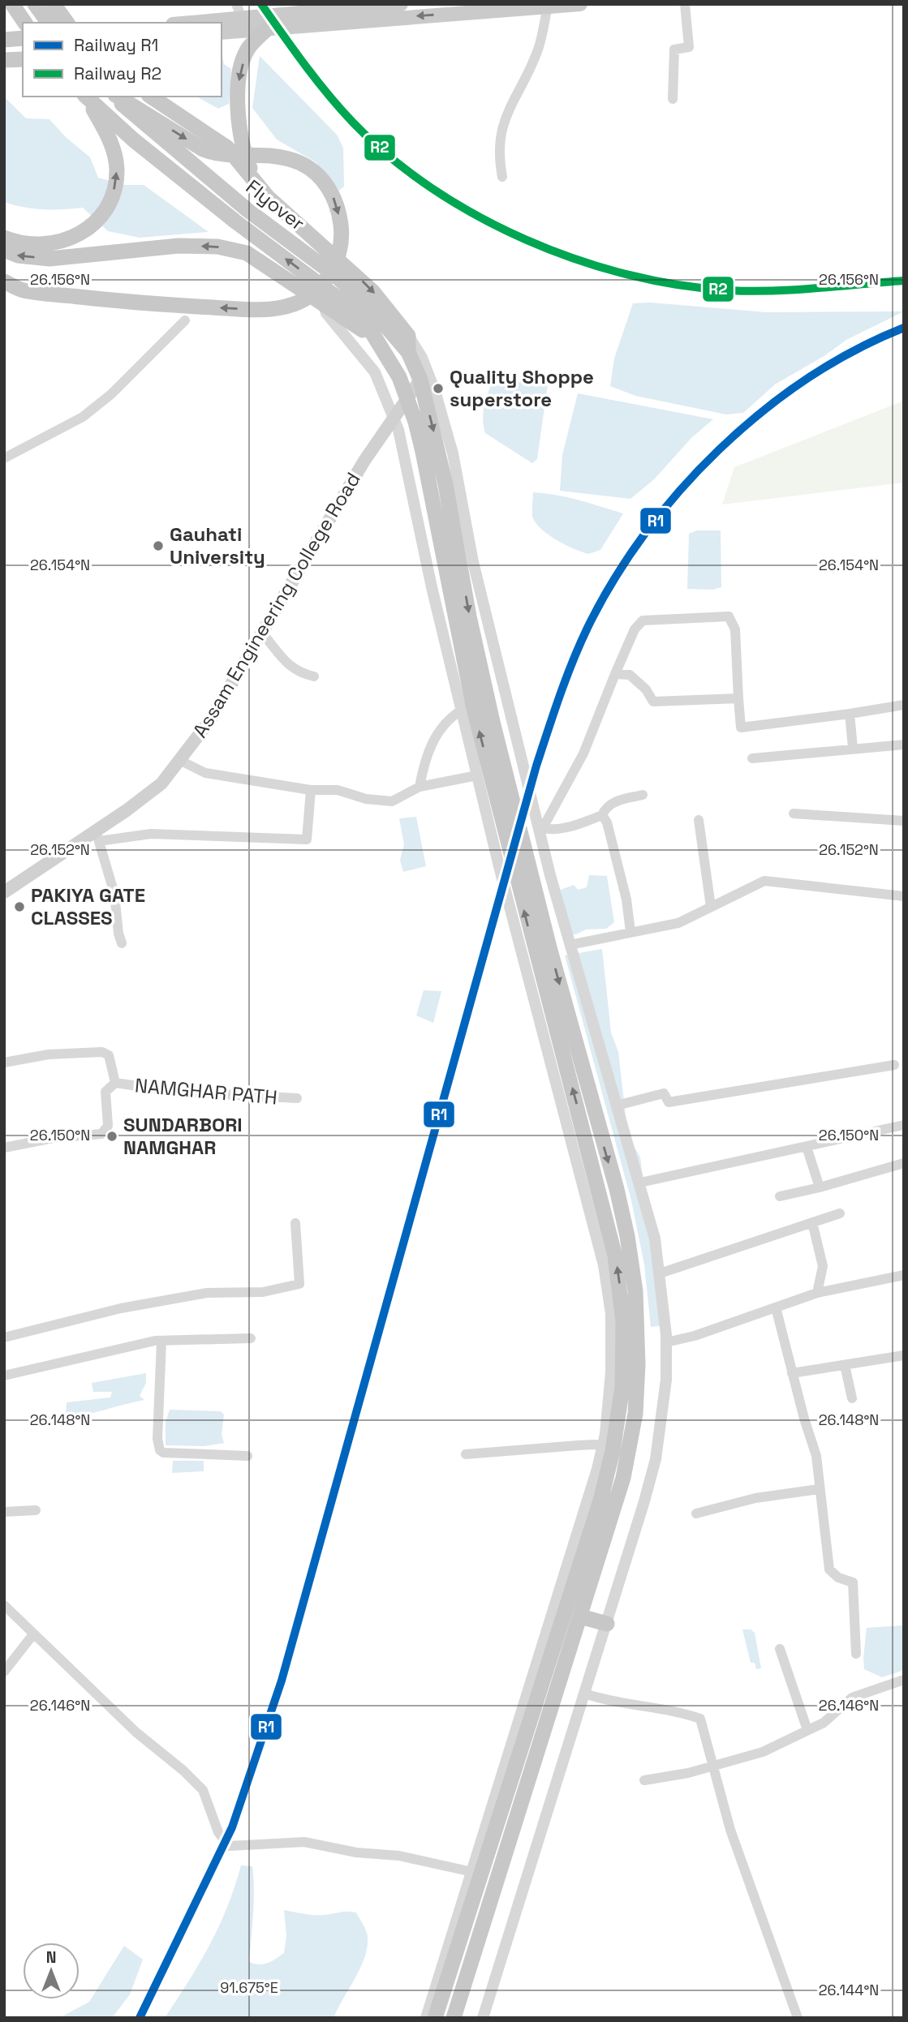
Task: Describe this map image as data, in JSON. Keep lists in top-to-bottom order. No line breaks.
{"streets":{"highway":["Flyover"],"main road":["Assam Engineering College Road"],"street":["NAMGHAR PATH"]},"crossings":[["Flyover","Assam Engineering College Road"]],"places":["Quality Shoppe superstore","Gauhati University","PAKIYA GATE CLASSES","SUNDARBORI NAMGHAR"],"lines":["rail line R2","rail line R1"],"legend":["Railway R1","Railway R2"],"north":"top","coordinates":["26.156°N","26.154°N","26.152°N","26.150°N","26.148°N","26.146°N","91.675°E","26.144°N"]}
